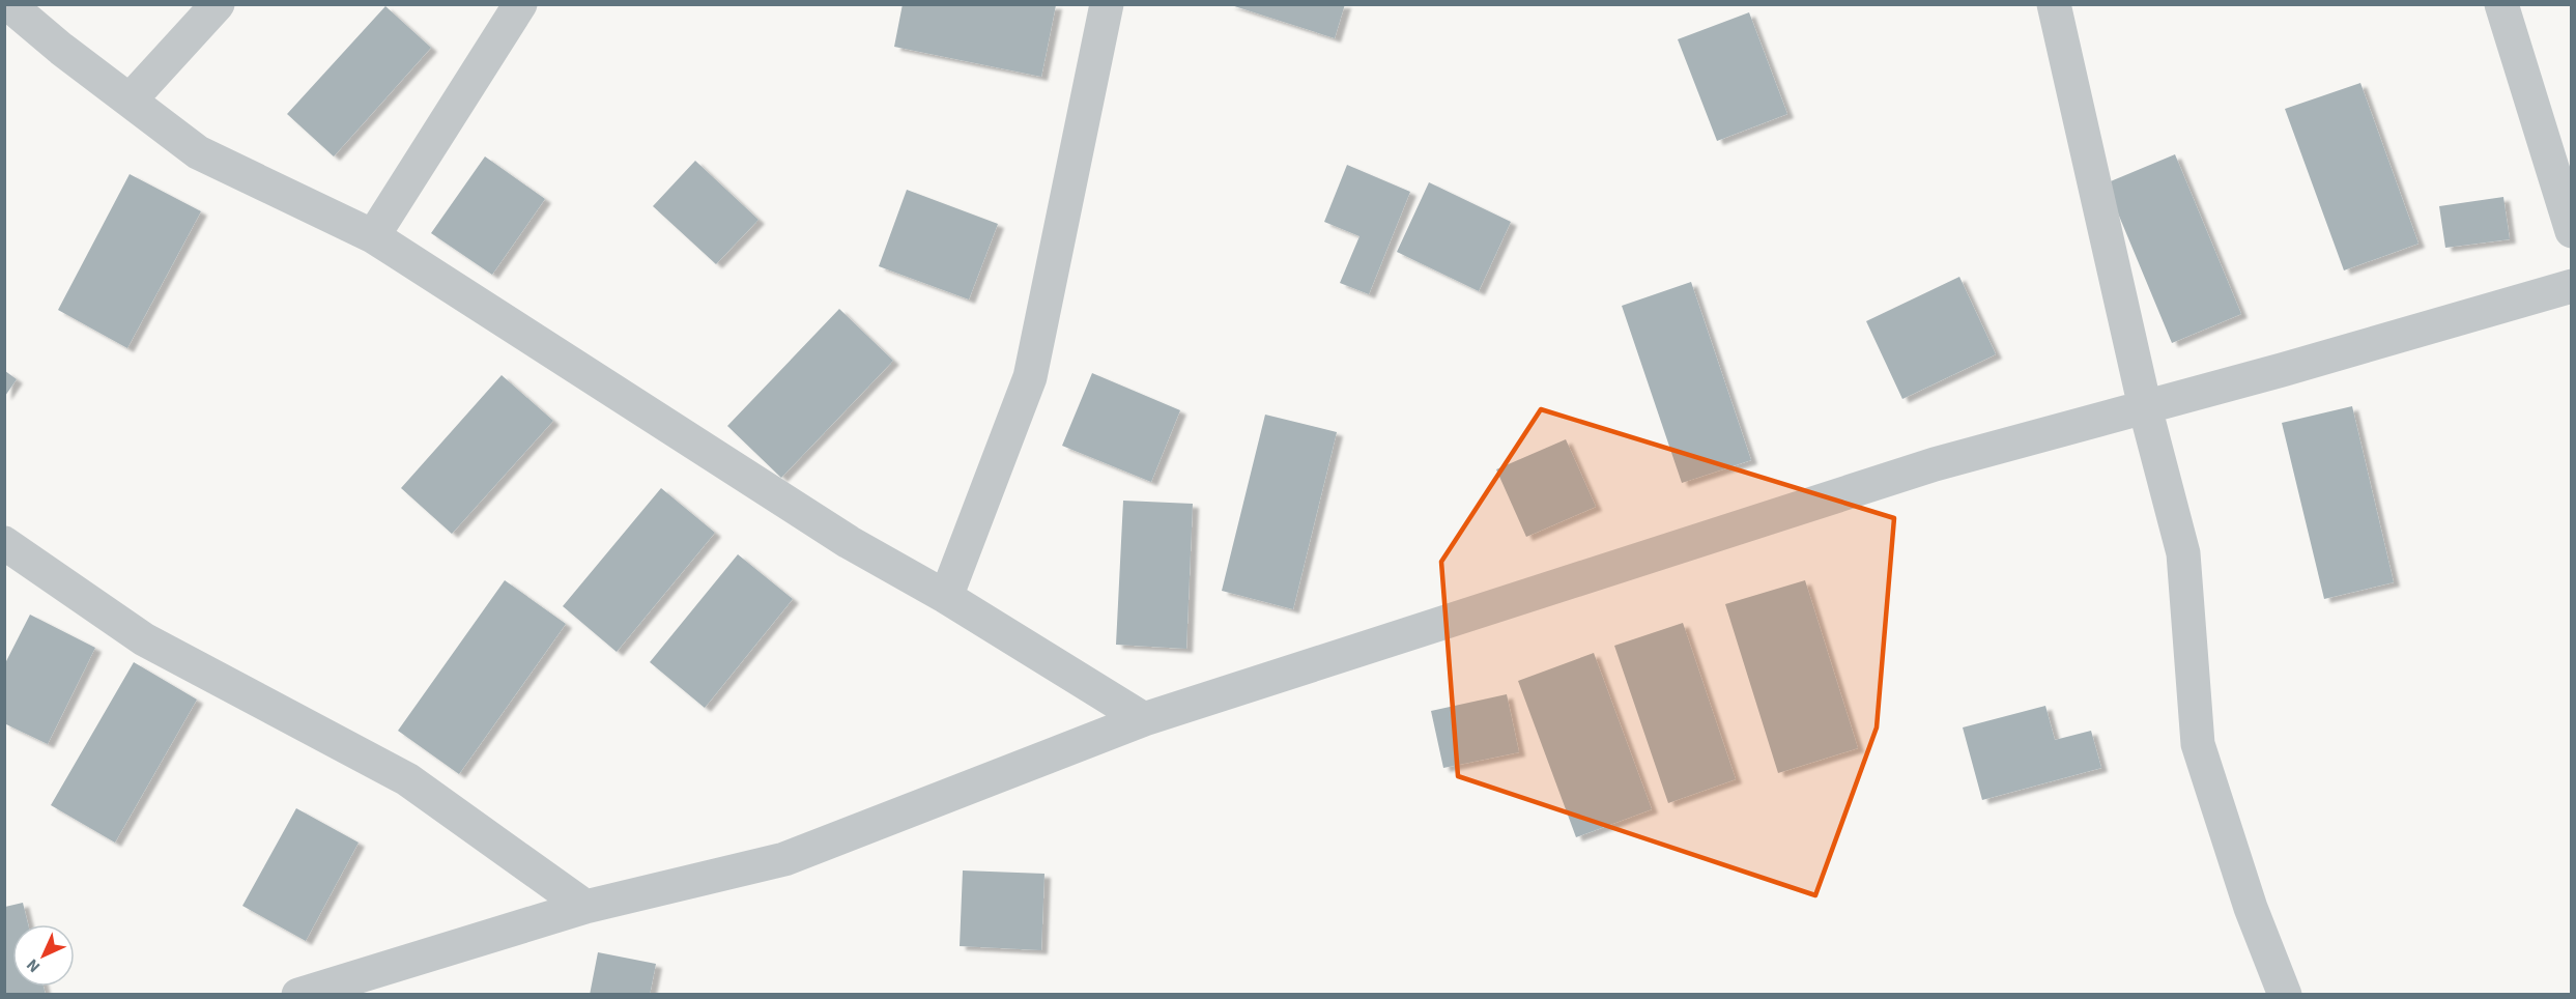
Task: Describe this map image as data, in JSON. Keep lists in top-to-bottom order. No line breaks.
{"north":"bottom left"}
